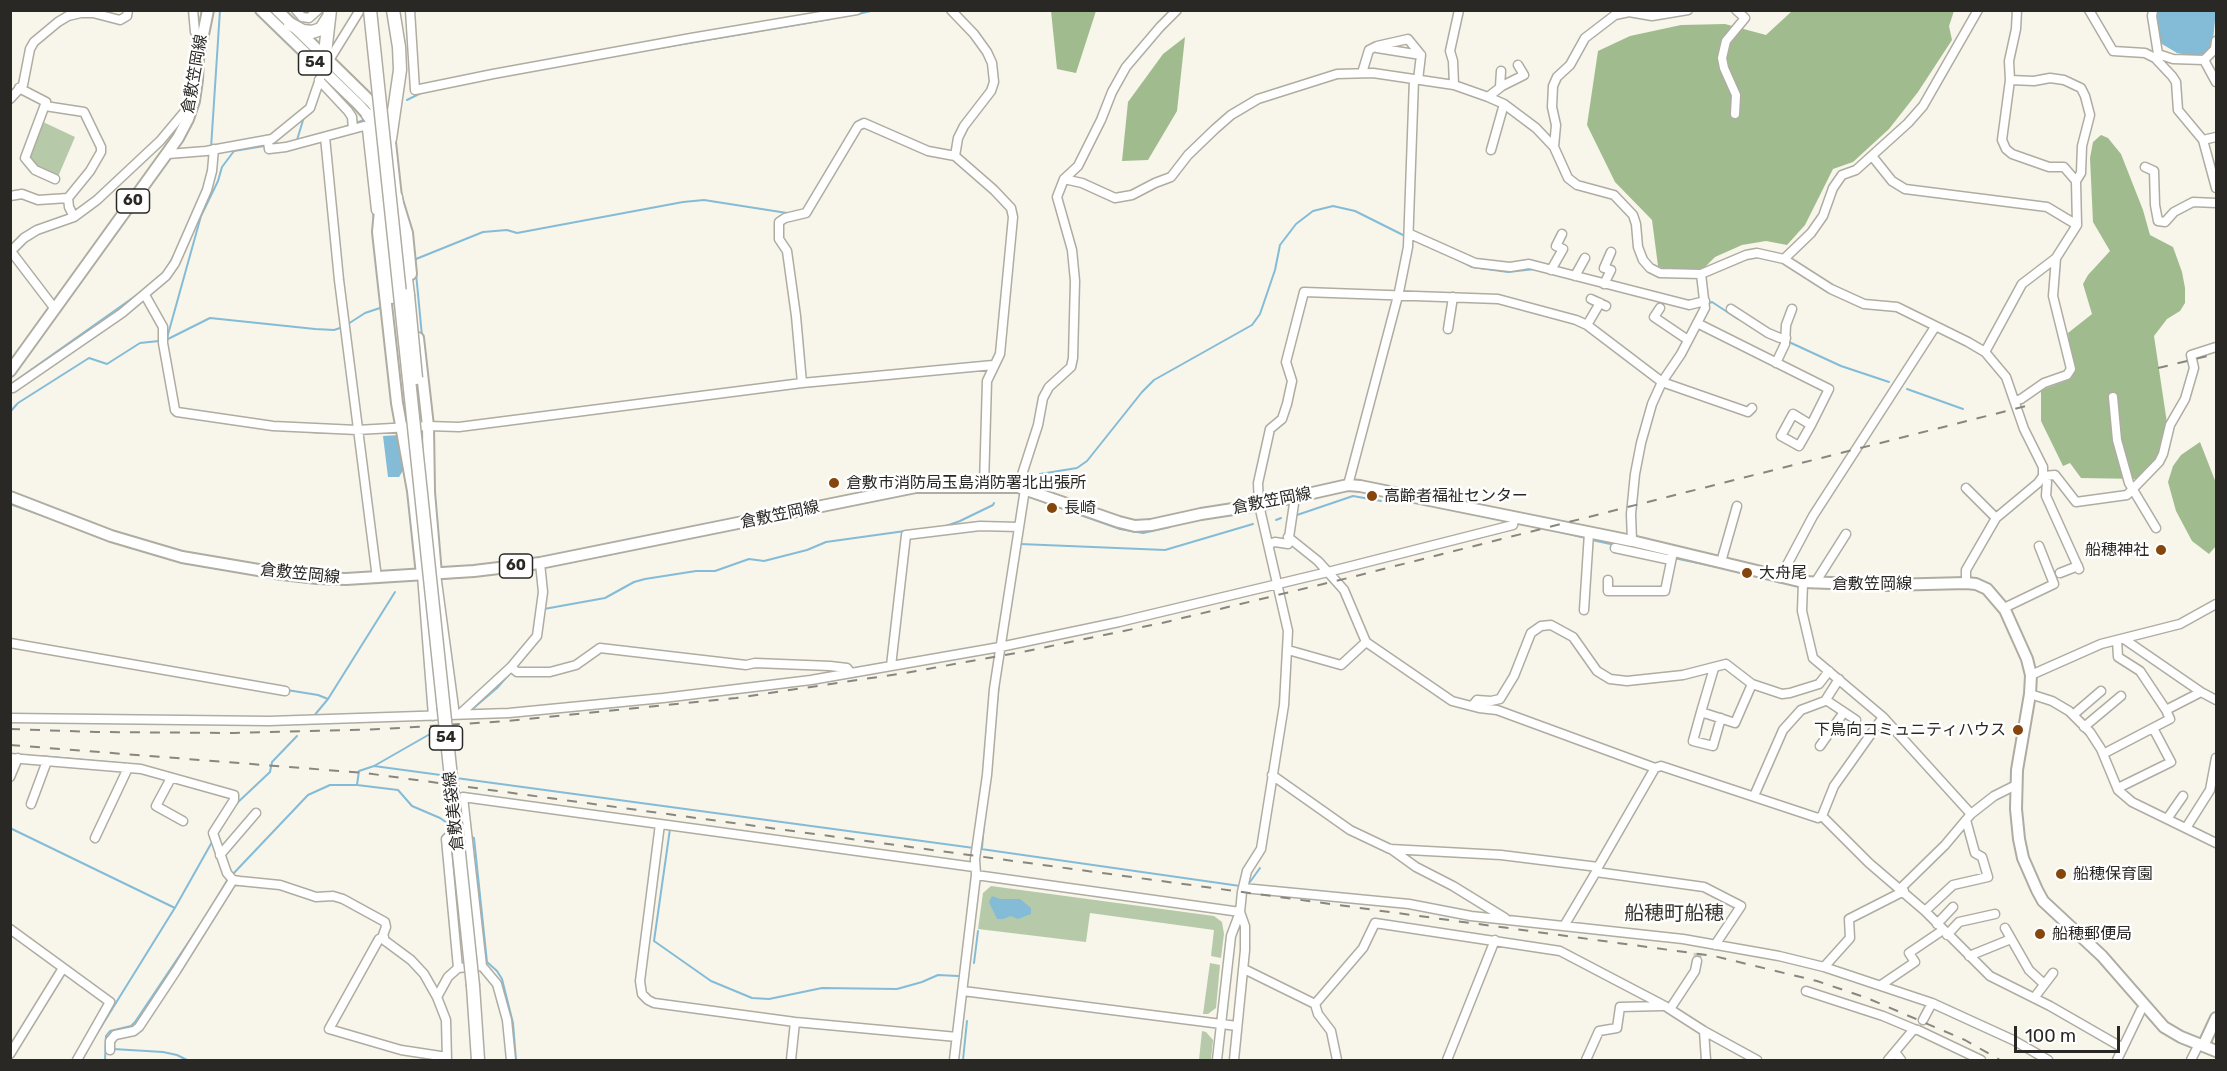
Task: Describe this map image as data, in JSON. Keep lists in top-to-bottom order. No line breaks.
{"streets":{"highway":["54","倉敷美袋線"],"main road":["倉敷笠岡線","60"]},"crossings":[["54","倉敷美袋線"]],"districts":["船穂町船穂"],"places":["倉敷市消防局玉島消防署北出張所","高齢者福祉センター","長崎","船穂神社","大舟尾","下鳥向コミュニティハウス","船穂保育園","船穂郵便局"],"scale_bar":"100 m"}
